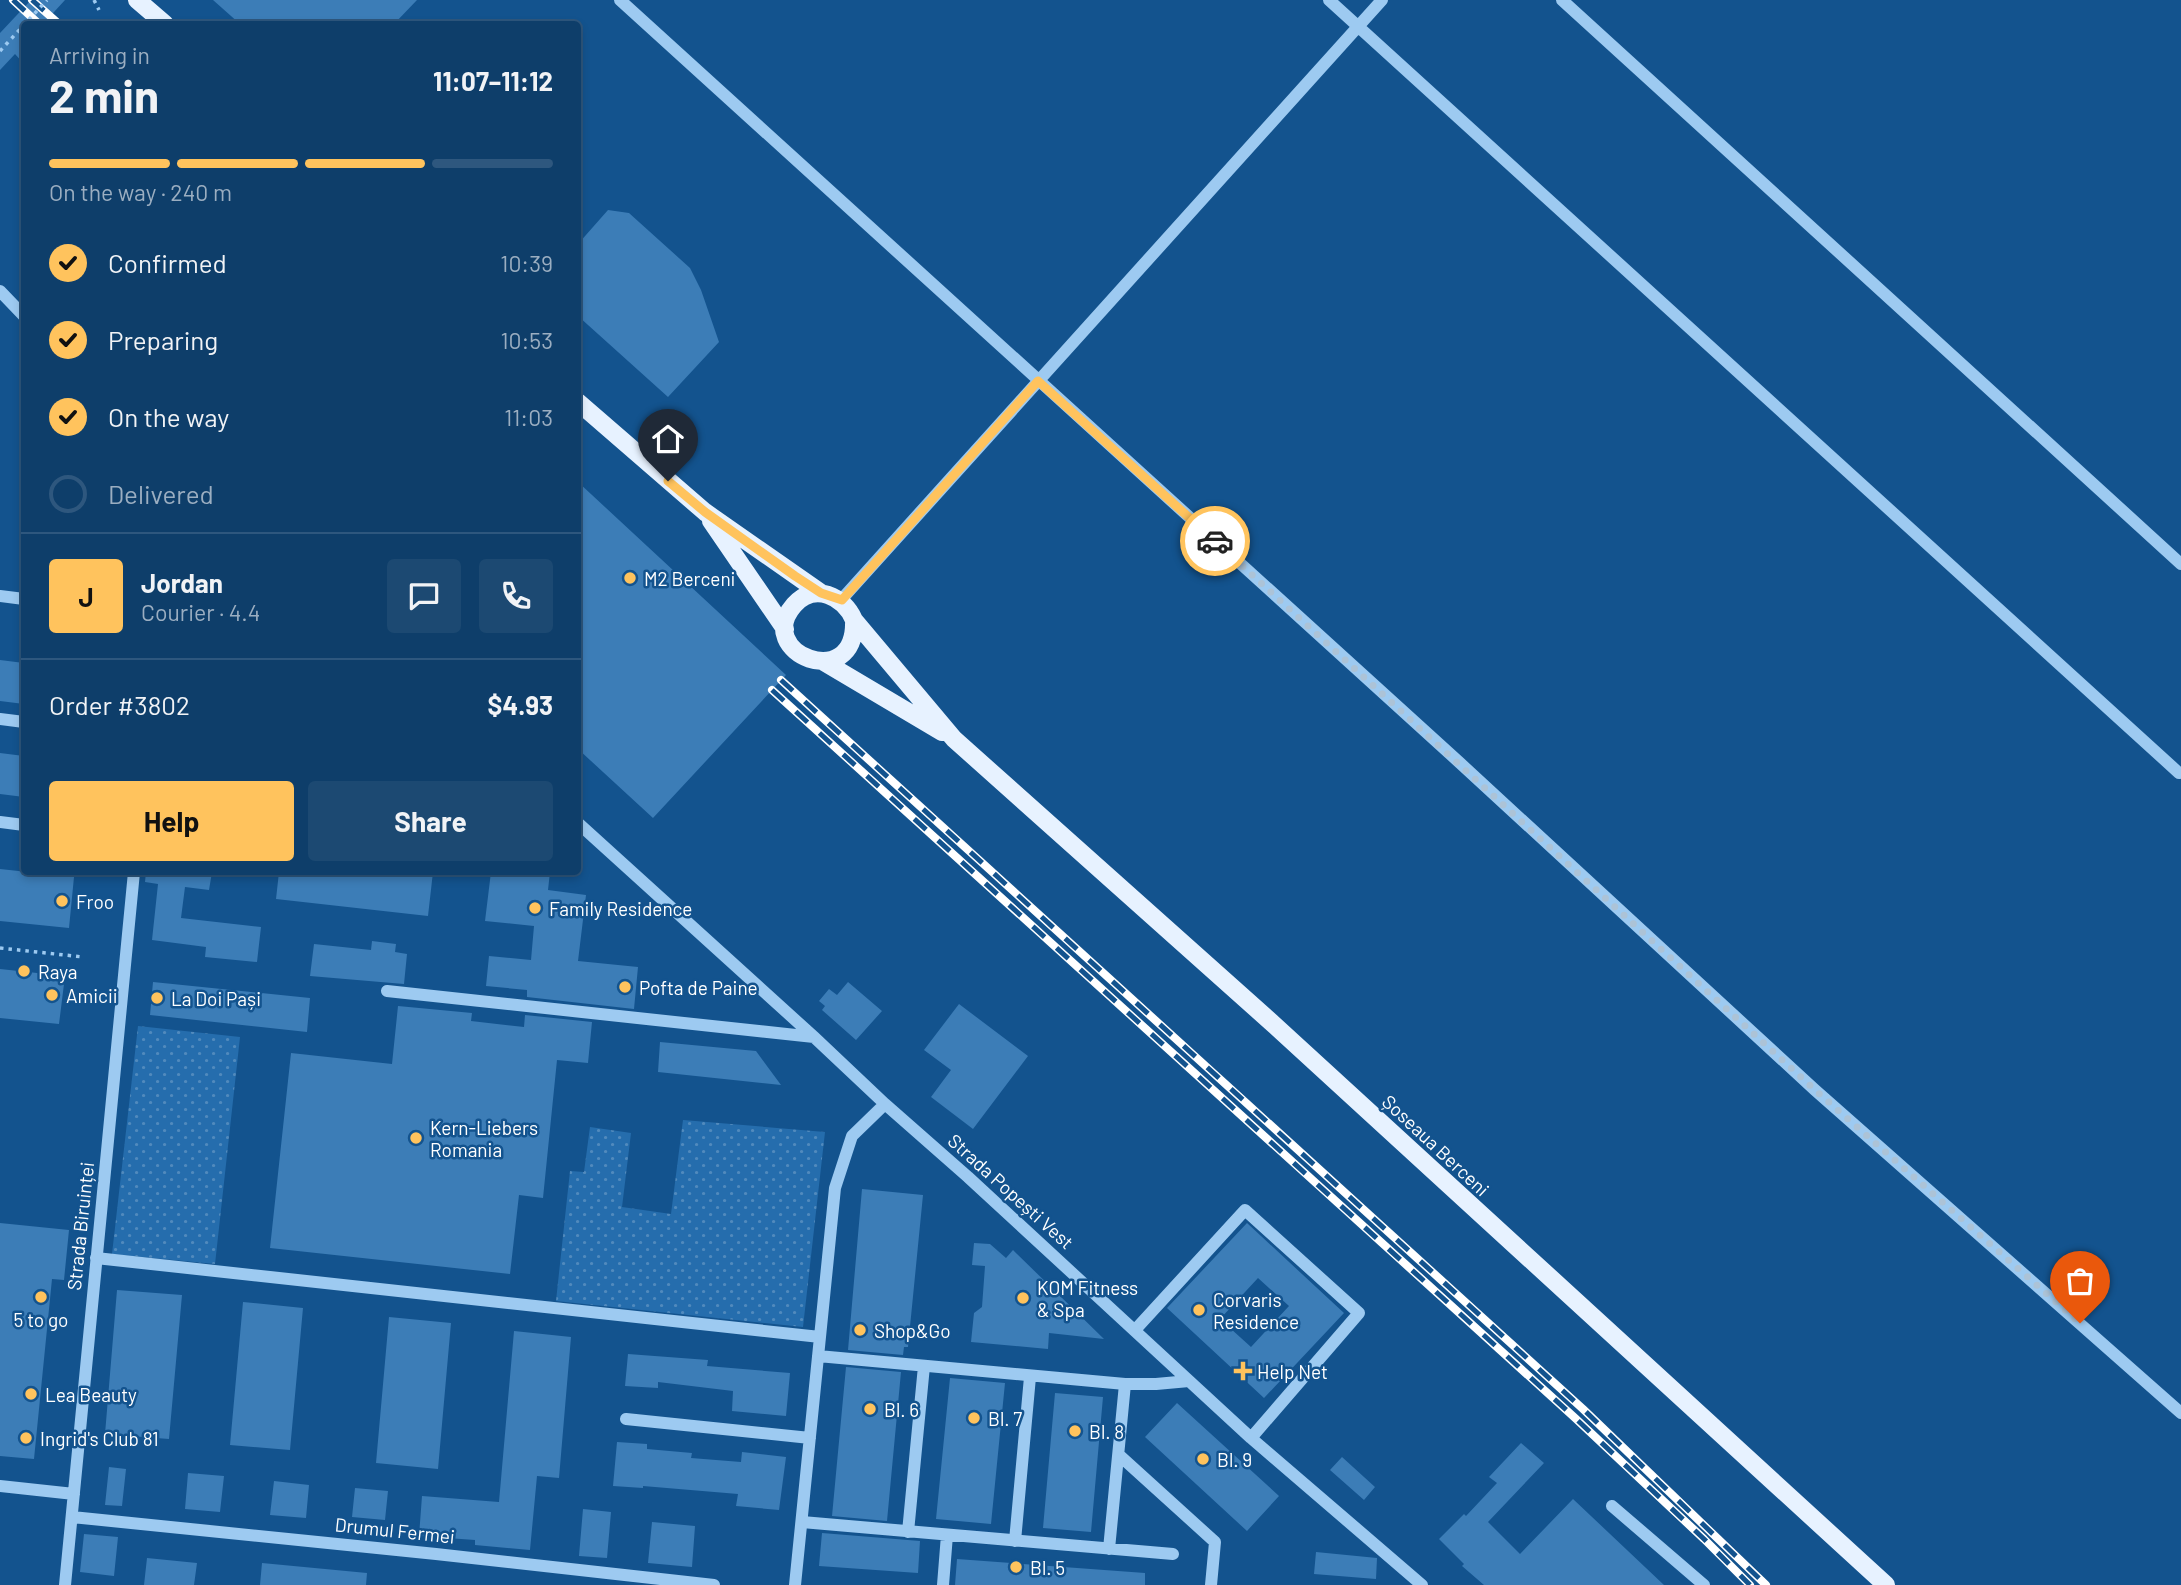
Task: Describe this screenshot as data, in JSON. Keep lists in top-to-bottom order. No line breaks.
{"streets":{"main road":["Șoseaua Berceni"],"street":["Strada Popești Vest","Strada Biruinței","Drumul Fermei"]},"crossings":[["Strada Biruinței","Drumul Fermei"]],"places":{"other":["M2 Berceni","Froo","Family Residence","Raya","Pofta de Paine","Amicii","La Doi Pași","Kern-Liebers Romania","5 to go","KOM Fitness & Spa","Corvaris Residence","Shop&Go","Lea Beauty","Bl. 6","Bl. 7","Bl. 8","Ingrid's Club 81","Bl. 9","Bl. 5"],"health":["Help Net"]},"page":{"heading":["2 min","Arriving in","11:07–11:12"],"panel":["Jordan","Courier · 4.4","Order #3802","$4.93"],"bar":"On the way · 240 m","list":[["Confirmed","10:39"],["Preparing","10:53"],["On the way","11:03"],"Delivered"],"round":"J","buttons":["Help","Share"]}}
